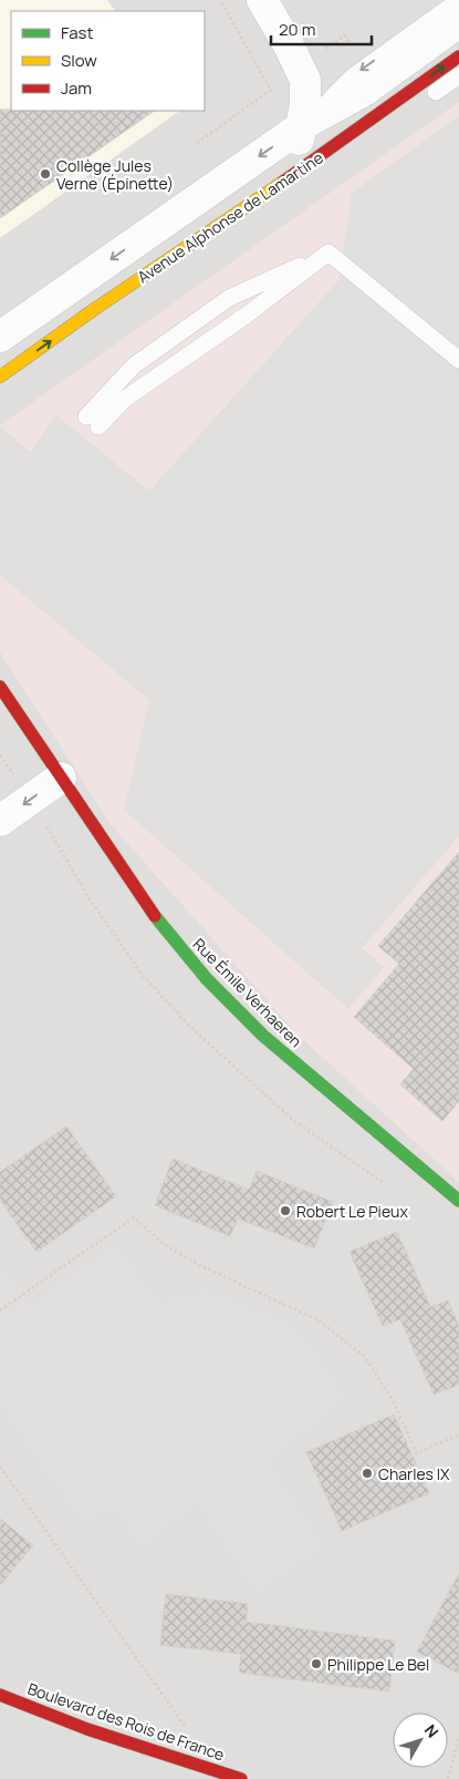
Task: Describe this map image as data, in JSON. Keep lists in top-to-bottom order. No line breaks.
{"streets":{"street":["Avenue Alphonse de Lamartine","Rue Émile Verhaeren","Boulevard des Rois de France"]},"places":["Collège Jules Verne (Épinette)","Robert Le Pieux","Charles IX","Philippe Le Bel"],"legend":["Fast","Slow","Jam"],"scale_bar":"20 m","north":"top right"}
